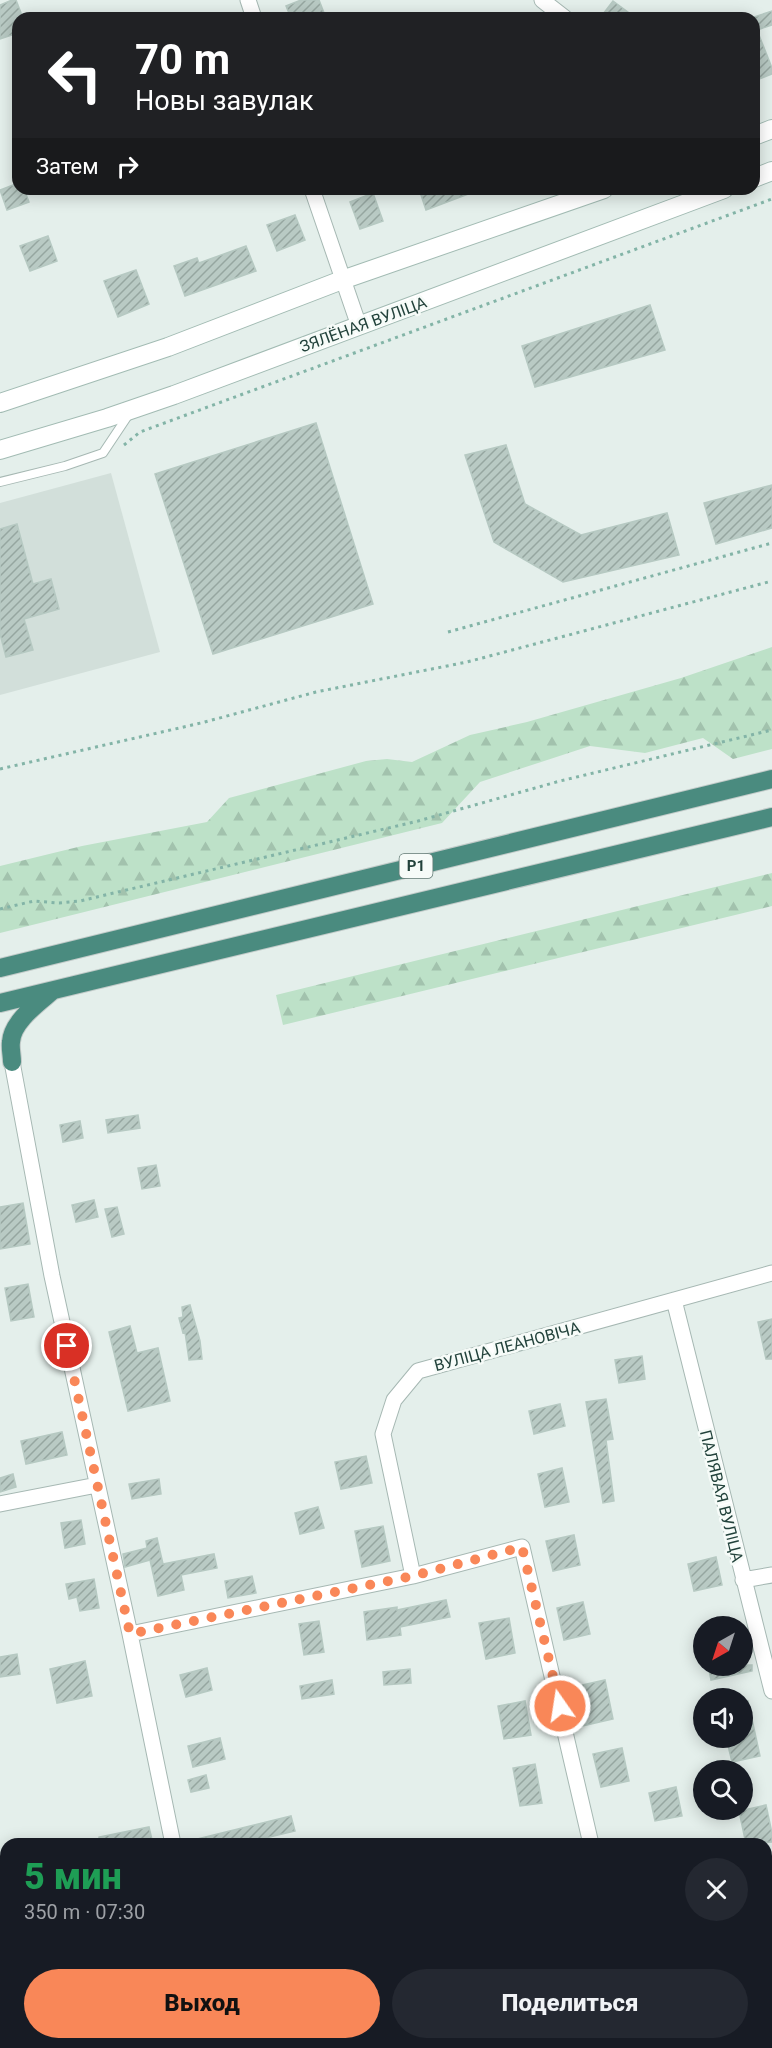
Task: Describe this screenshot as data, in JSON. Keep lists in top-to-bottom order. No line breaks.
{"streets":{"highway":["Р1"],"main road":["ЗЯЛЁНАЯ ВУЛІЦА"],"street":["ВУЛІЦА ЛЕАНОВІЧА","ПАЛЯВАЯ ВУЛІЦА"]},"crossings":[["ВУЛІЦА ЛЕАНОВІЧА","ПАЛЯВАЯ ВУЛІЦА"]],"north":"bottom left","page":{"turn":["70 m","Новы завулак"],"then":"Затем","heading":["5 мин","350 m · 07:30"],"buttons":["Выход","Поделиться"]}}
